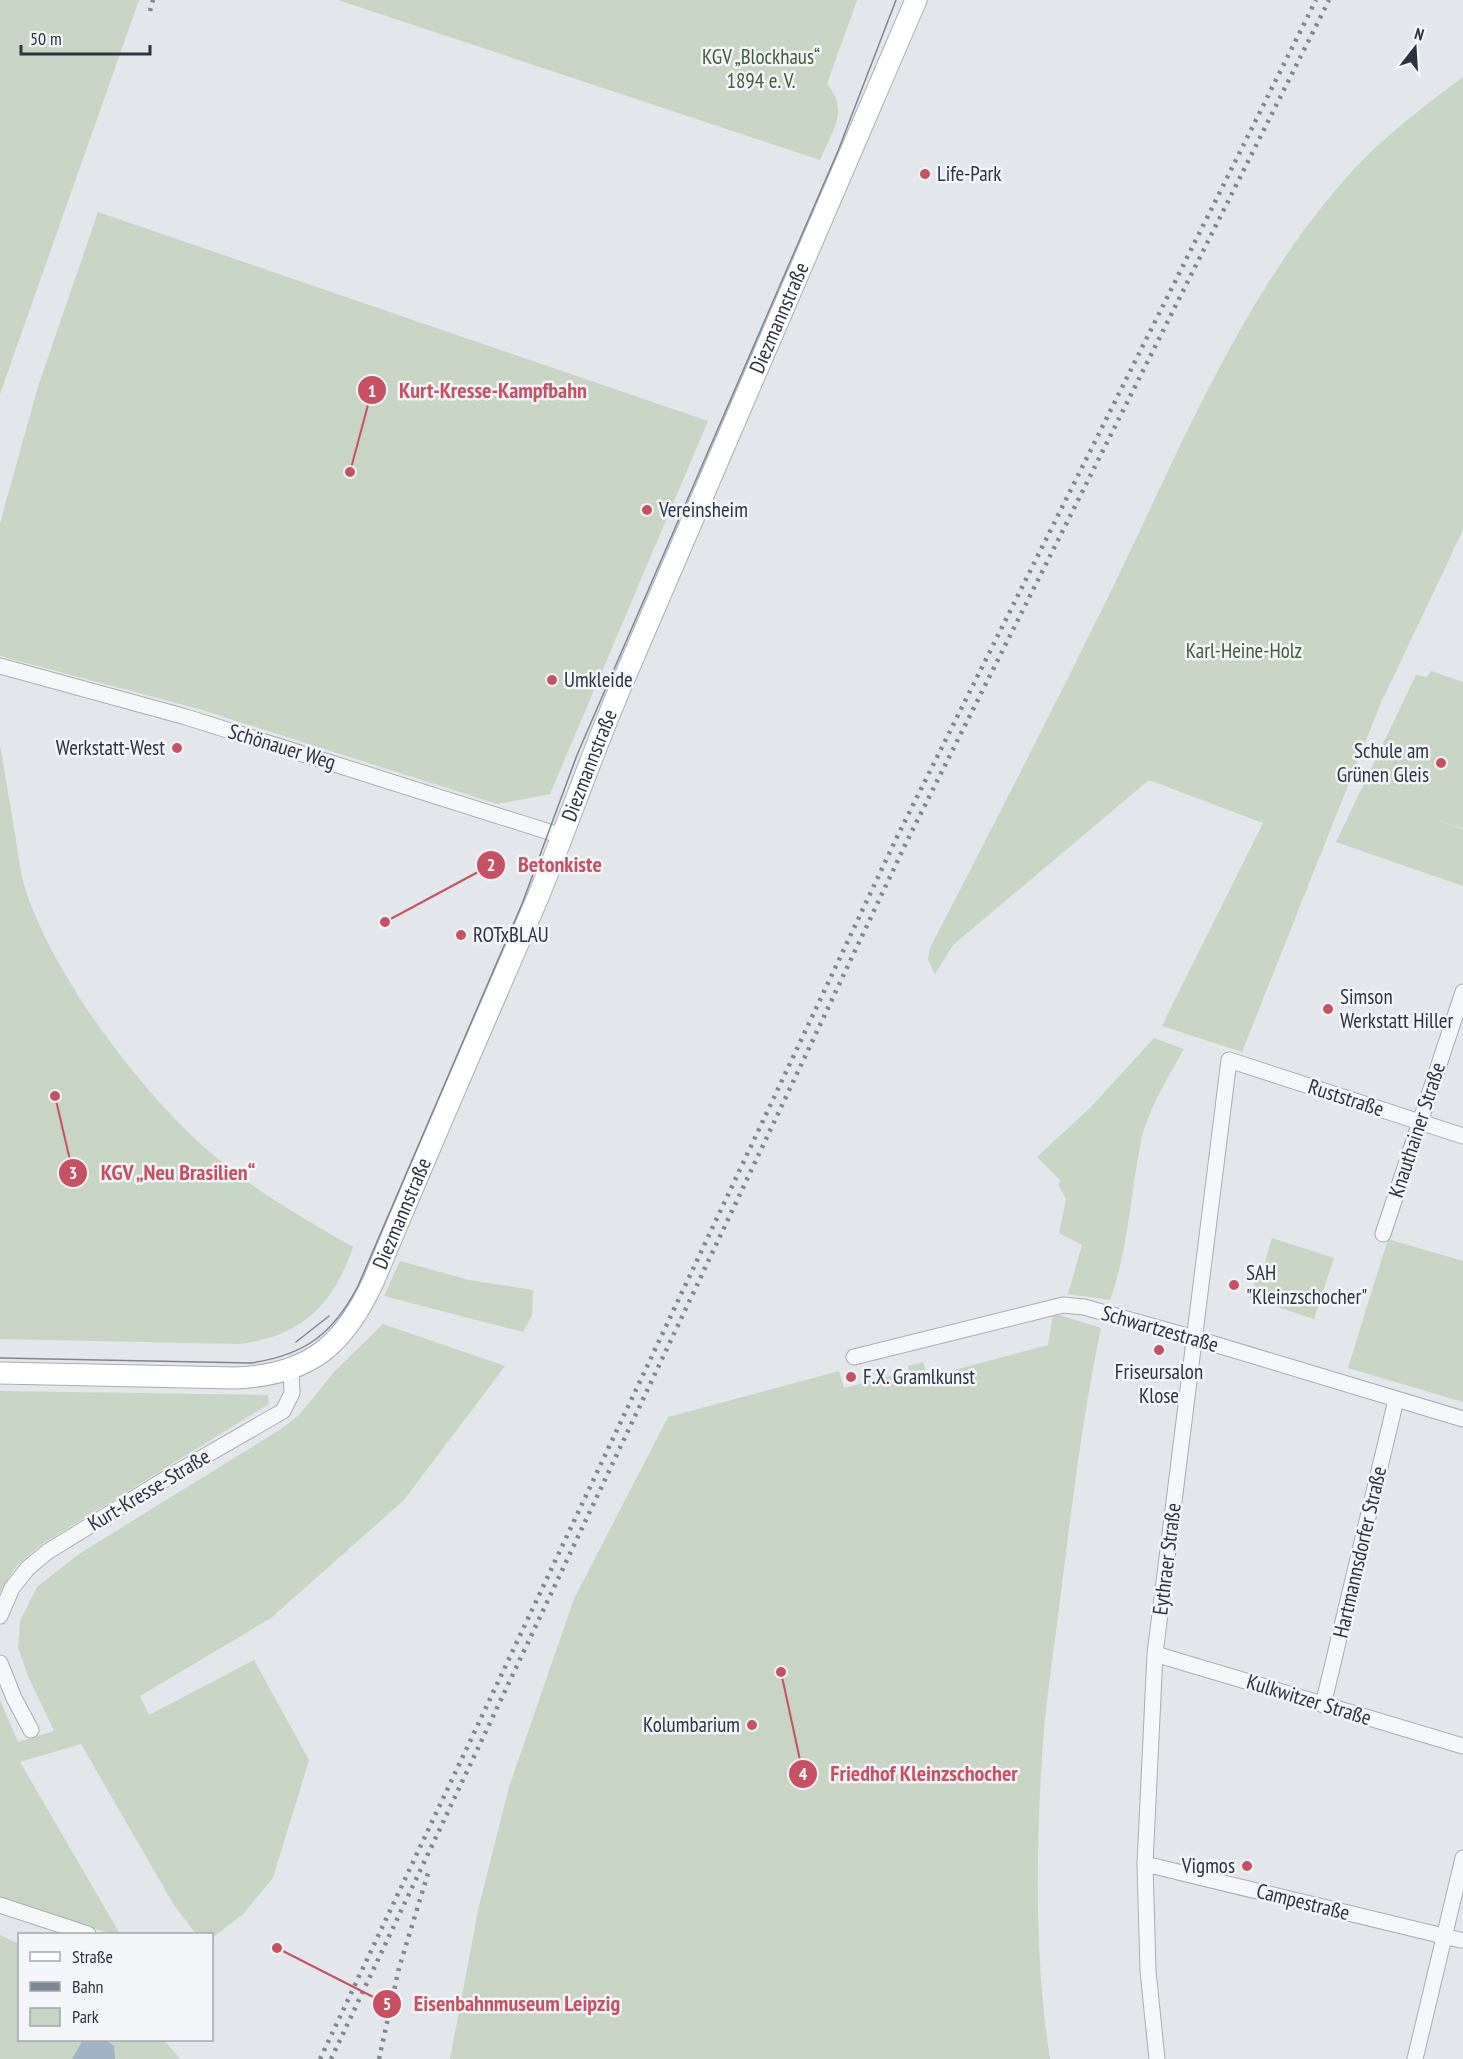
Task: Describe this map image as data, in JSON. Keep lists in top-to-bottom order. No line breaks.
{"streets":{"street":["Diezmannstraße","Schönauer Weg","Ruststraße","Knauthainer Straße","Schwartzestraße","Kurt-Kresse-Straße","Hartmannsdorfer Straße","Eythraer Straße","Kulkwitzer Straße","Campestraße"]},"crossings":[["Diezmannstraße","Schönauer Weg"],["Diezmannstraße","Kurt-Kresse-Straße"],["Ruststraße","Knauthainer Straße"],["Ruststraße","Eythraer Straße"],["Schwartzestraße","Hartmannsdorfer Straße"],["Schwartzestraße","Eythraer Straße"],["Hartmannsdorfer Straße","Kulkwitzer Straße"],["Eythraer Straße","Kulkwitzer Straße"],["Eythraer Straße","Campestraße"]],"parks":["KGV „Blockhaus“ 1894 e. V.","Karl-Heine-Holz"],"places":["Life-Park","Kurt-Kresse-Kampfbahn","Vereinsheim","Umkleide","Werkstatt-West","Schule am Grünen Gleis","Betonkiste","ROTxBLAU","Simson Werkstatt Hiller","KGV „Neu Brasilien“","SAH \"Kleinzschocher\"","Friseursalon Klose","F.X. Gramlkunst","Friedhof Kleinzschocher","Kolumbarium","Vigmos","Eisenbahnmuseum Leipzig"],"legend":["Straße","Bahn","Park"],"scale_bar":"50 m","north":"top"}
